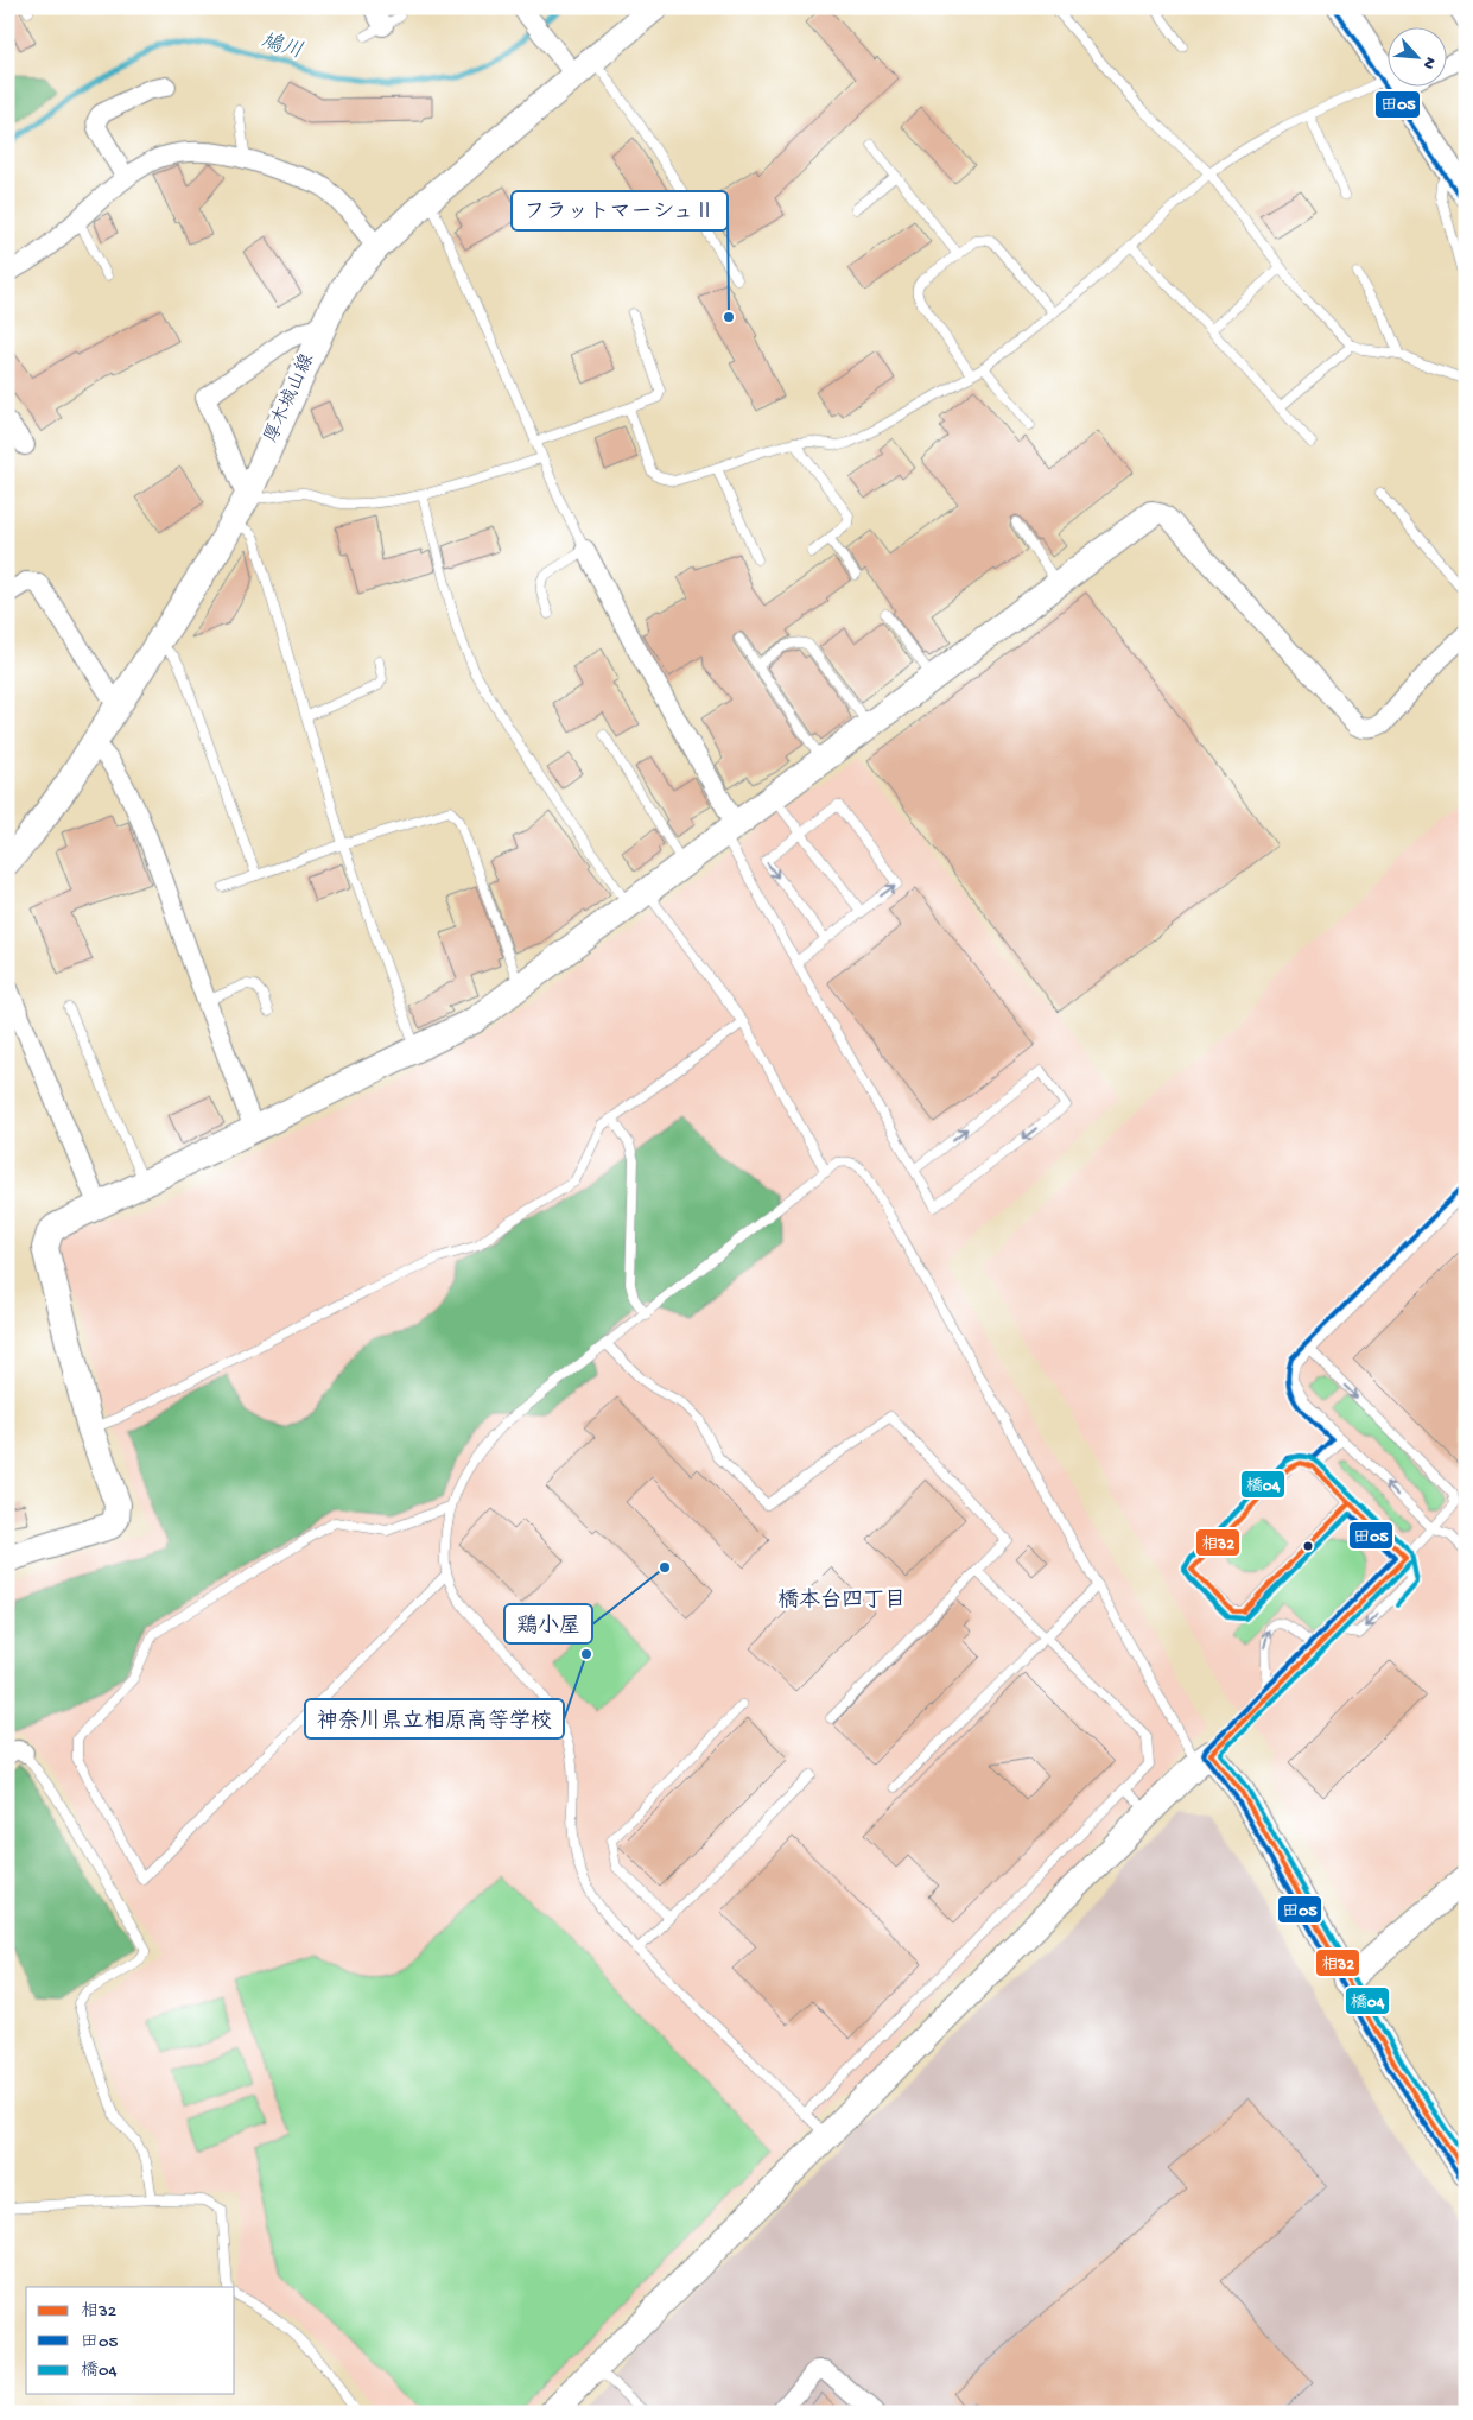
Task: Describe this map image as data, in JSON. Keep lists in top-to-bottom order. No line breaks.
{"streets":{"street":["厚木城山線"]},"districts":["橋本台四丁目"],"water":["鳩川"],"places":["フラットマーシュⅡ","鶏小屋","神奈川県立相原高等学校"],"lines":["transit line 田05","transit line 橋04","transit line 相32"],"legend":["相32","田05","橋04"],"north":"bottom right"}
